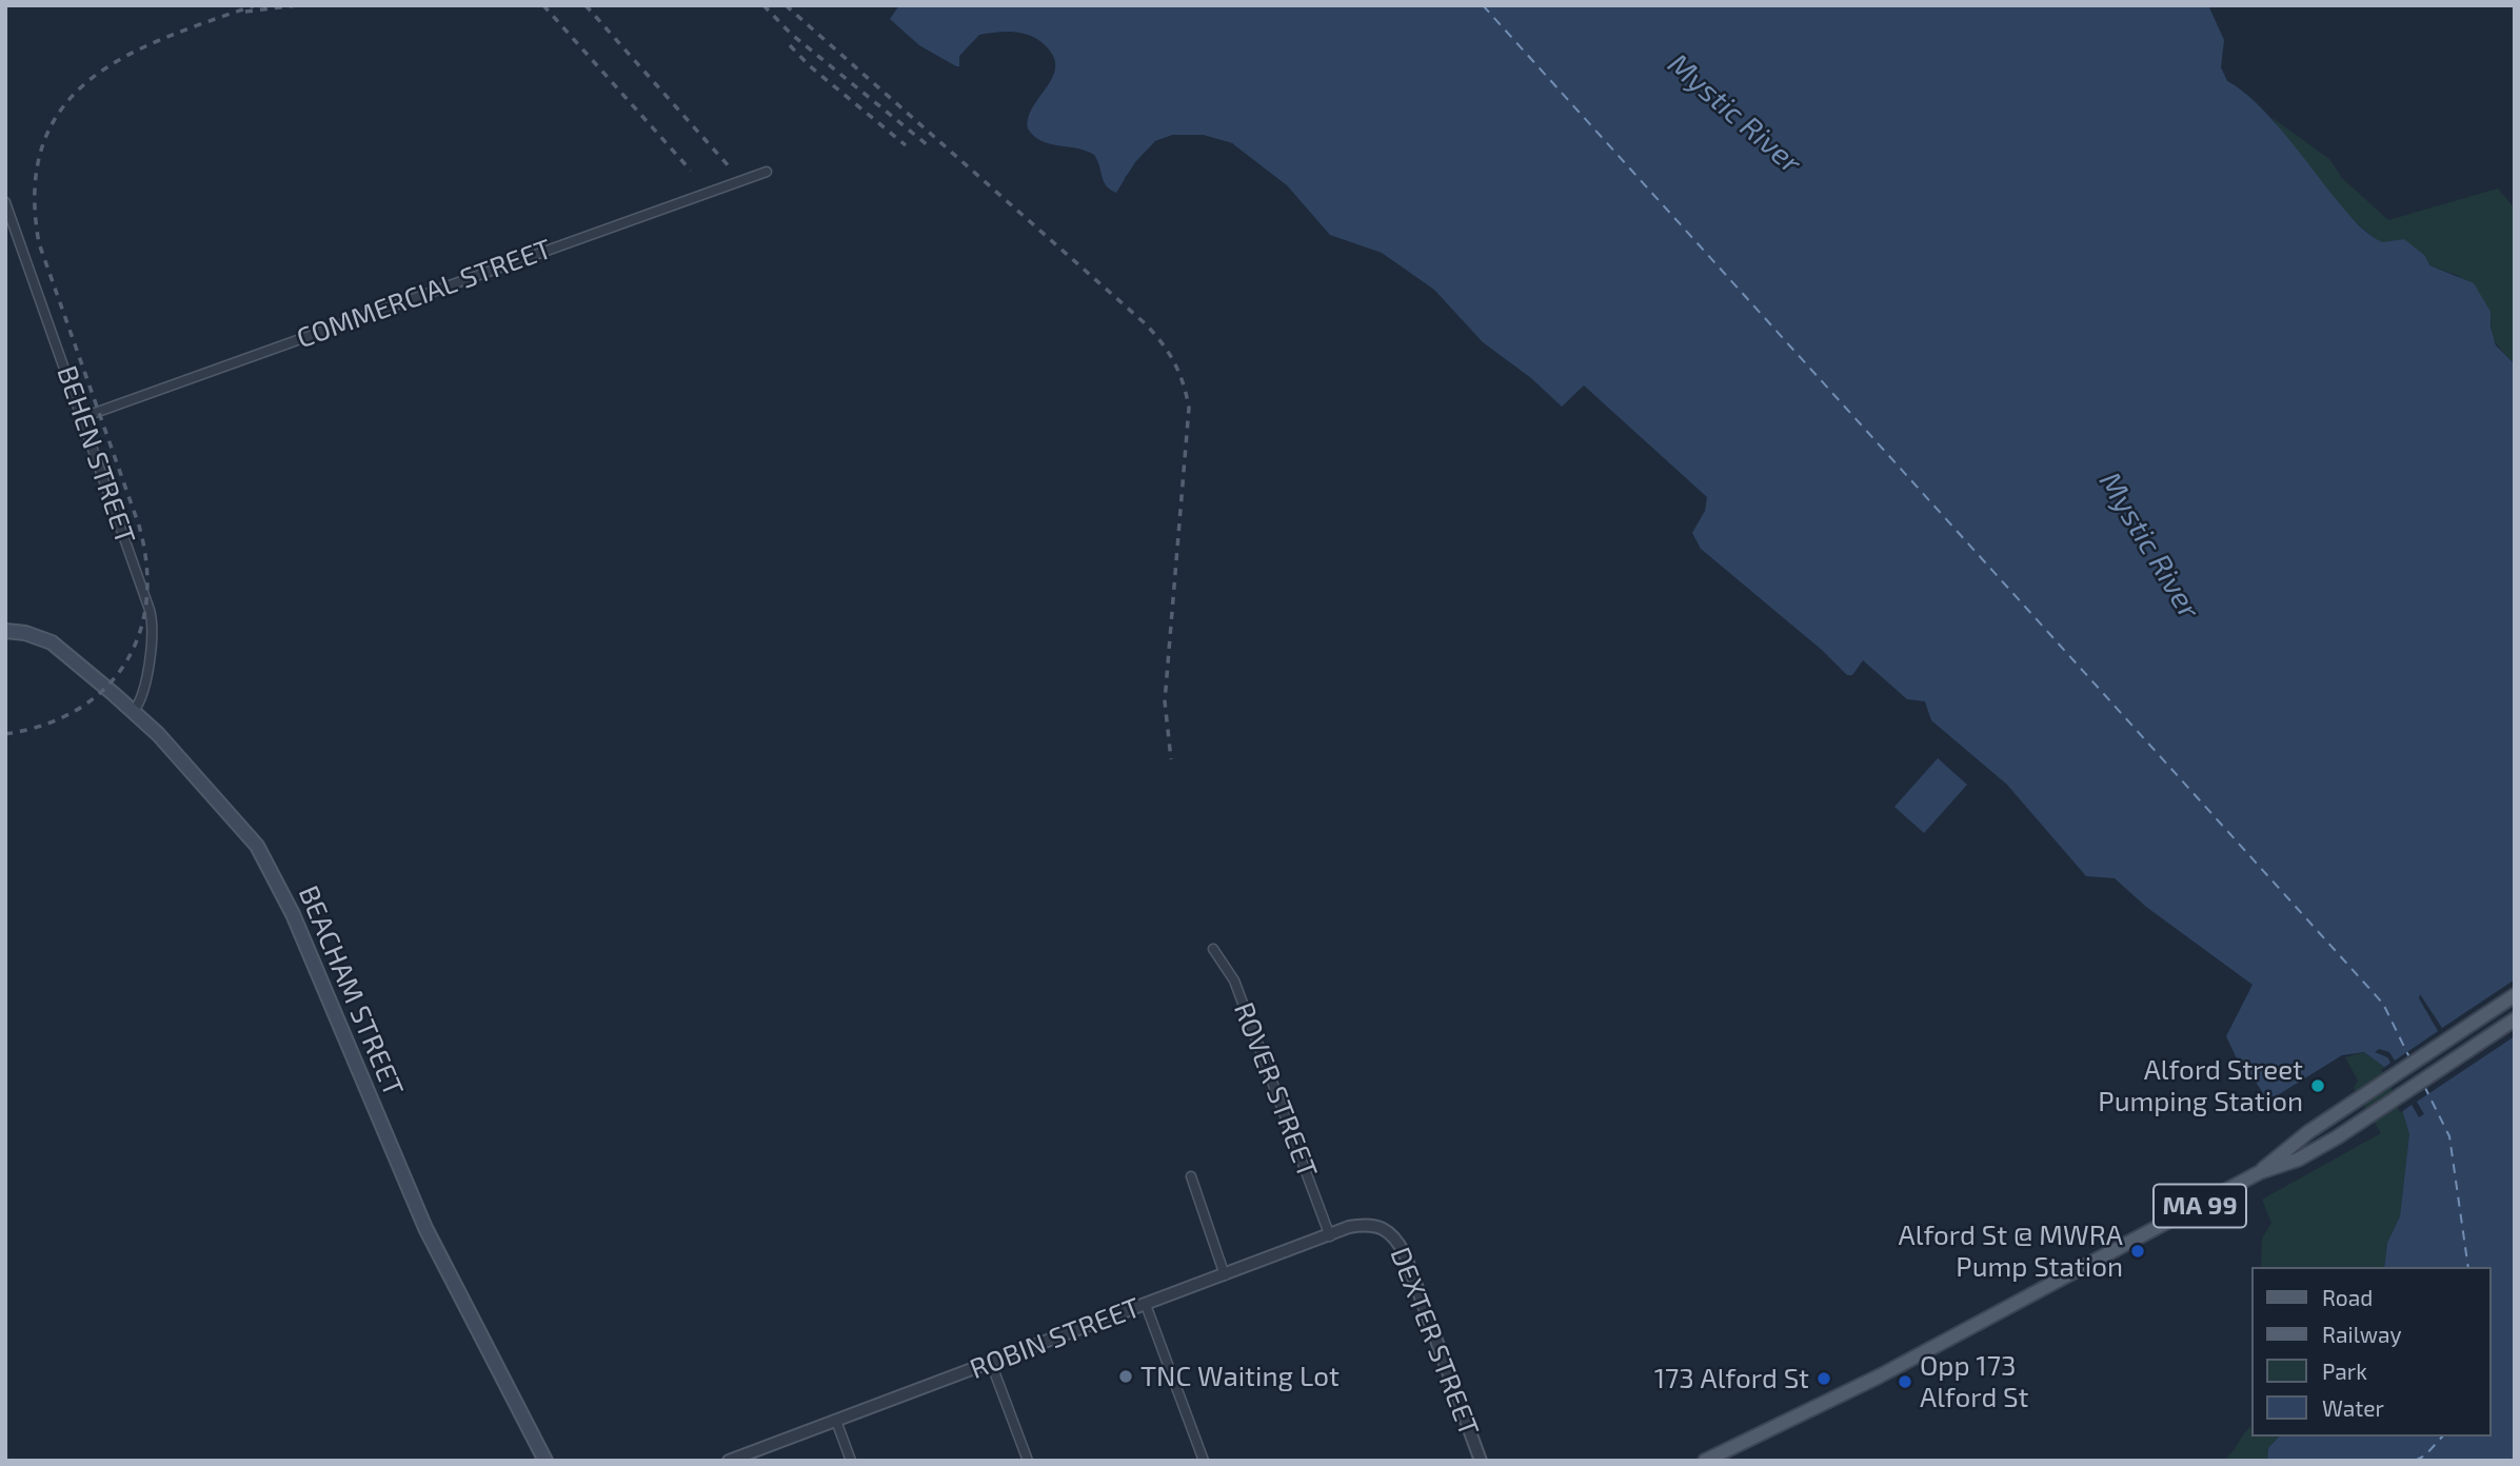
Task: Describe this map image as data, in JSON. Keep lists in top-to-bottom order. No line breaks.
{"streets":{"main road":["BEACHAM STREET","MA 99"],"street":["COMMERCIAL STREET","BEHEN STREET","ROVER STREET","ROBIN STREET","DEXTER STREET"]},"crossings":[["COMMERCIAL STREET","BEHEN STREET"],["BEHEN STREET","BEACHAM STREET"],["ROVER STREET","ROBIN STREET"],["ROBIN STREET","DEXTER STREET"]],"water":["Mystic River"],"places":["Alford Street Pumping Station","Alford St @ MWRA Pump Station","TNC Waiting Lot","173 Alford St","Opp 173 Alford St"],"legend":["Road","Railway","Park","Water"]}
